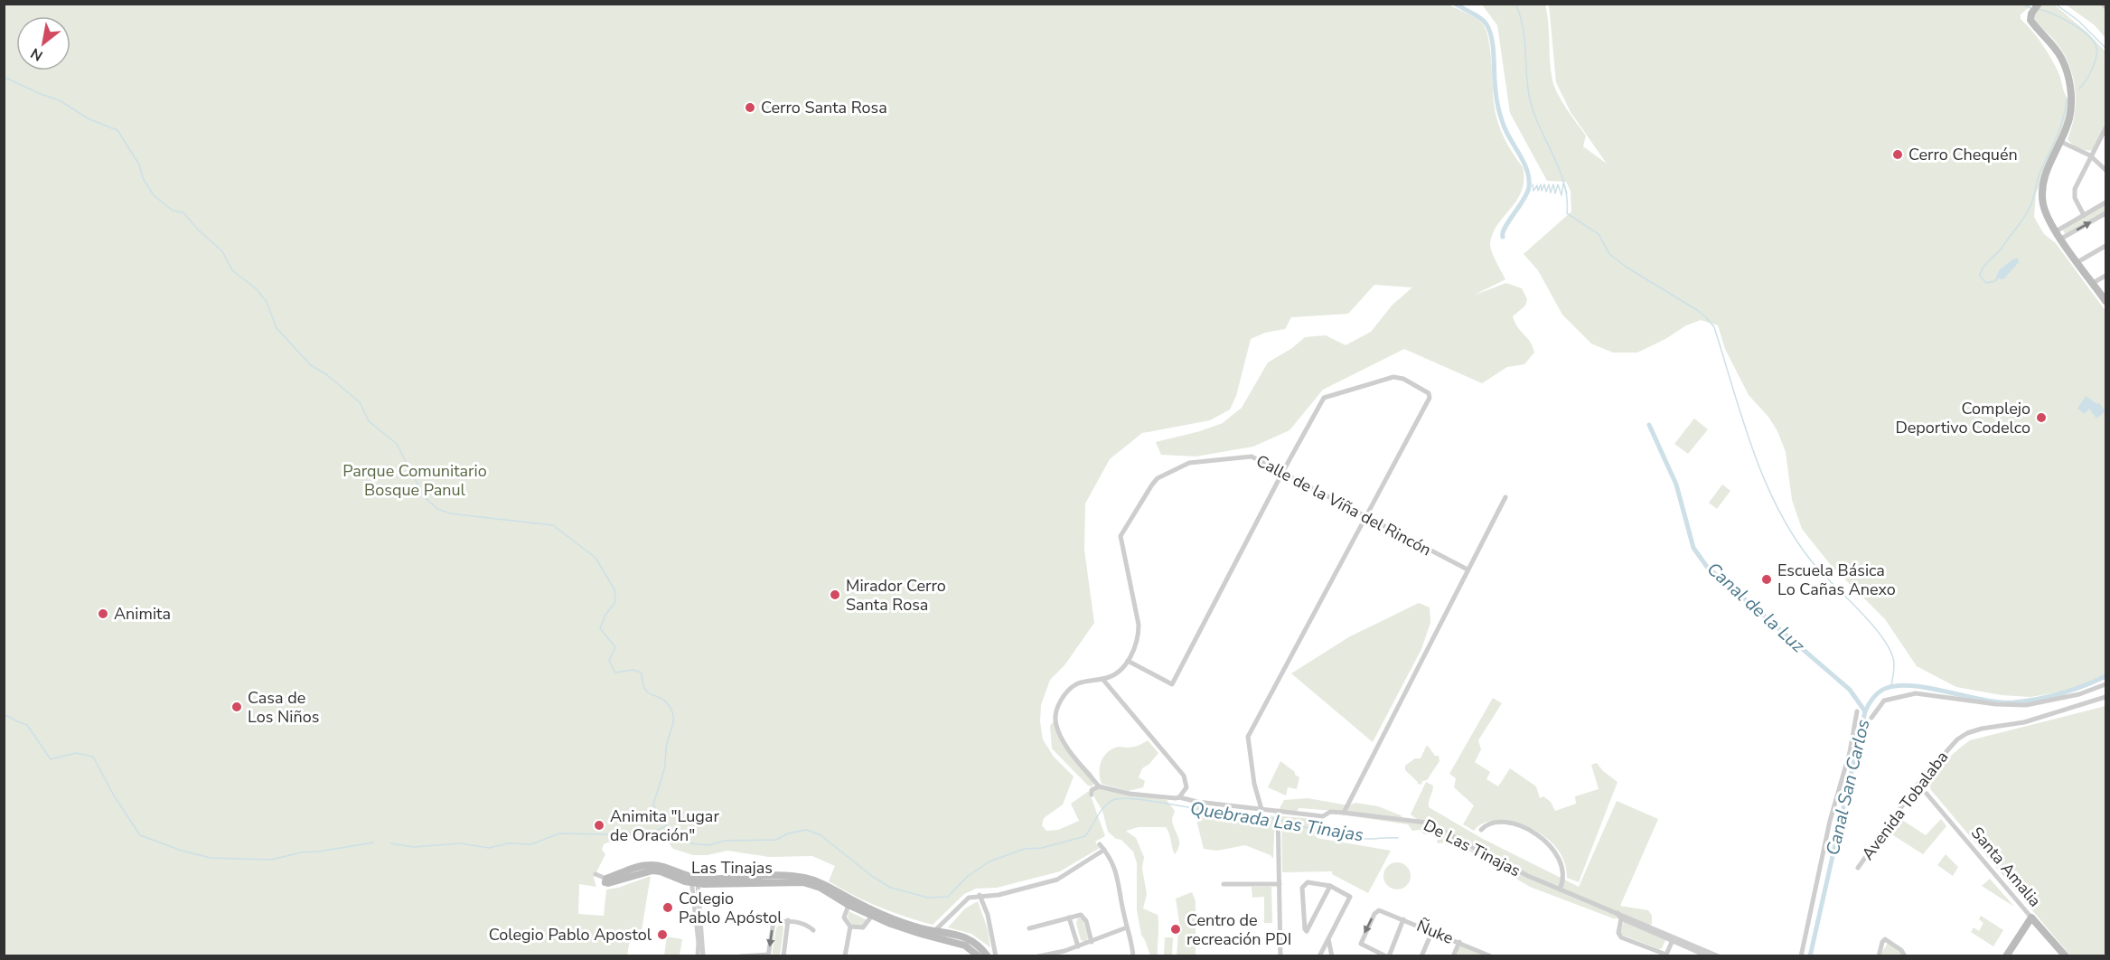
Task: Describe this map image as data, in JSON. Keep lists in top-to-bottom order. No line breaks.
{"streets":{"street":["Calle de la Viña del Rincón","Avenida Tobalaba","De Las Tinajas","Santa Amalia","Las Tinajas","Ñuke"]},"water":["Canal de la Luz","Canal San Carlos","Quebrada Las Tinajas"],"parks":["Parque Comunitario Bosque Panul"],"places":["Cerro Santa Rosa","Cerro Chequén","Complejo Deportivo Codelco","Escuela Básica Lo Cañas Anexo","Mirador Cerro Santa Rosa","Animita","Casa de Los Niños","Animita \"Lugar de Oración\"","Colegio Pablo Apóstol","Centro de recreación PDI","Colegio Pablo Apostol"],"north":"bottom left"}
